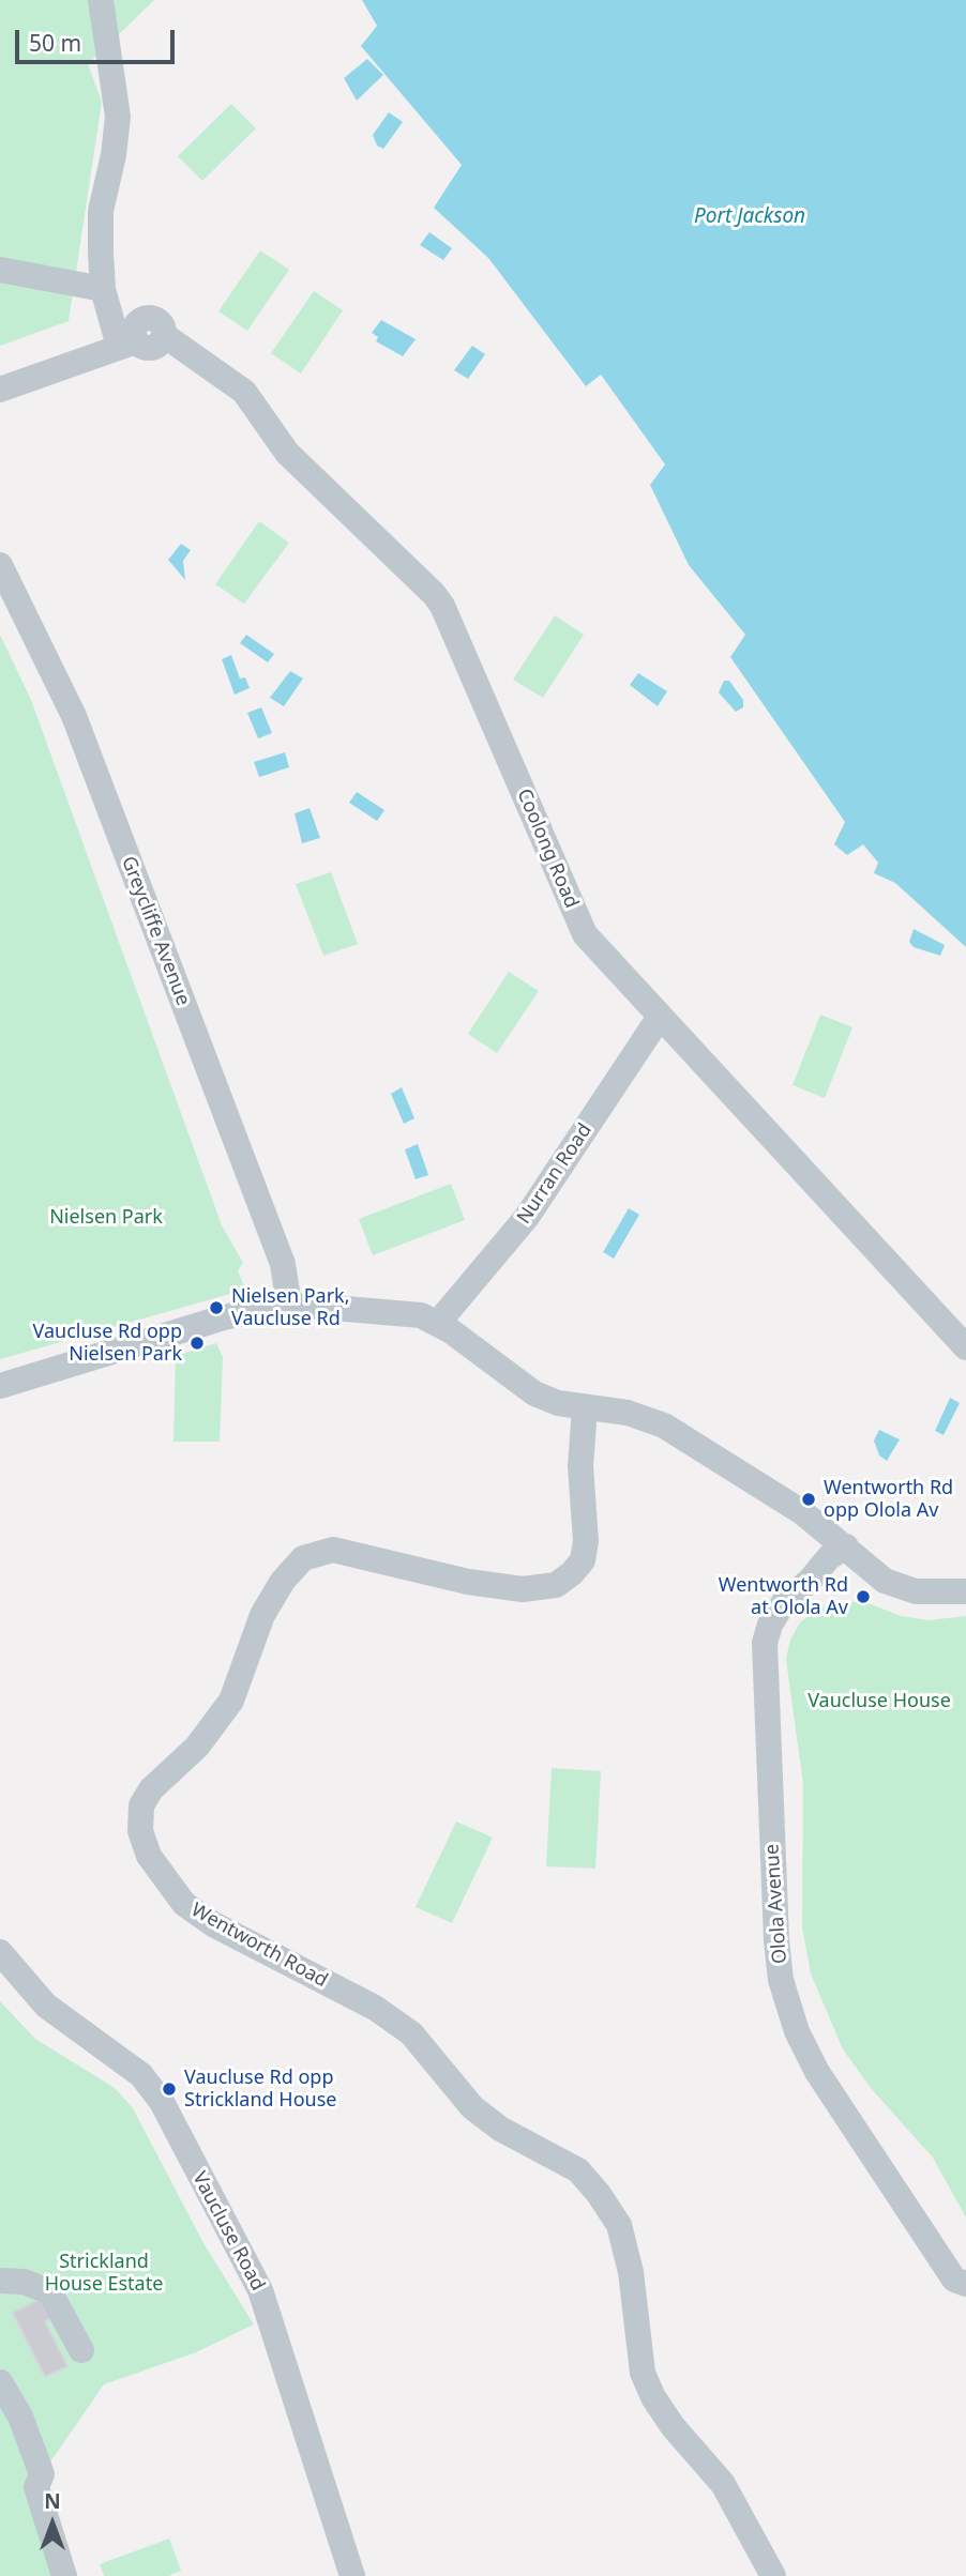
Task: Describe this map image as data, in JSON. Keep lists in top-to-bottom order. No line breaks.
{"streets":{"street":["Coolong Road","Greycliffe Avenue","Nurran Road","Olola Avenue","Wentworth Road","Vaucluse Road"]},"crossings":[["Coolong Road","Nurran Road"]],"water":["Port Jackson"],"parks":["Nielsen Park","Vaucluse House","Strickland House Estate"],"places":["Nielsen Park, Vaucluse Rd","Vaucluse Rd opp Nielsen Park","Wentworth Rd opp Olola Av","Wentworth Rd at Olola Av","Vaucluse Rd opp Strickland House"],"scale_bar":"50 m","north":"top"}
